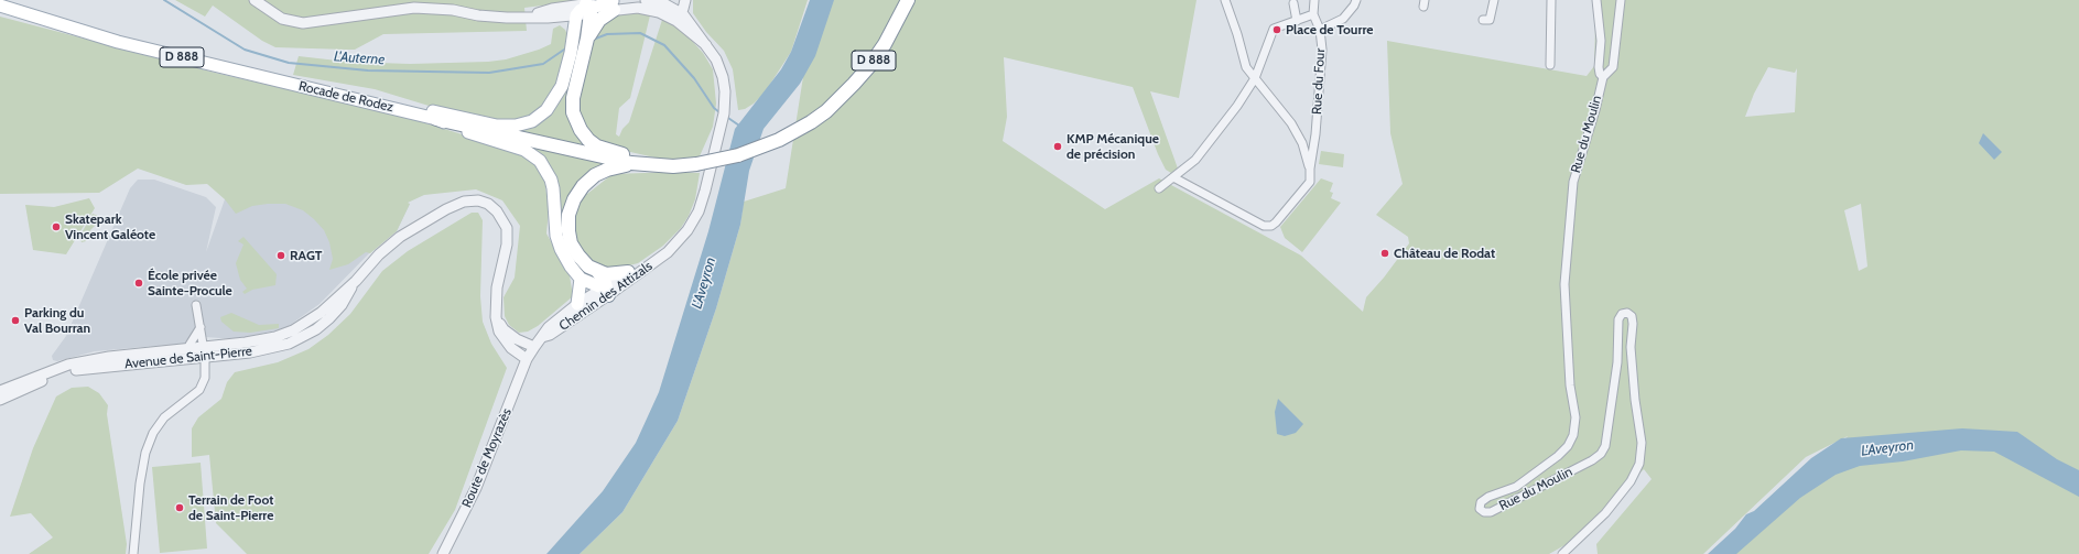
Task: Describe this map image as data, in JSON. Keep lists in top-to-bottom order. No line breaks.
{"streets":{"highway":["D 888","Rocade de Rodez"],"street":["Rue du Four","Rue du Moulin","Chemin des Attizals","Avenue de Saint-Pierre","Route de Moyrazès"]},"crossings":[["D 888","Rocade de Rodez"],["Chemin des Attizals","Avenue de Saint-Pierre"],["Chemin des Attizals","Route de Moyrazès"],["Avenue de Saint-Pierre","Route de Moyrazès"]],"water":["L'Auterne","L'Aveyron"],"places":["Place de Tourre","KMP Mécanique de précision","Skatepark Vincent Galéote","Château de Rodat","RAGT","École privée Sainte-Procule","Parking du Val Bourran","Terrain de Foot de Saint-Pierre"]}
